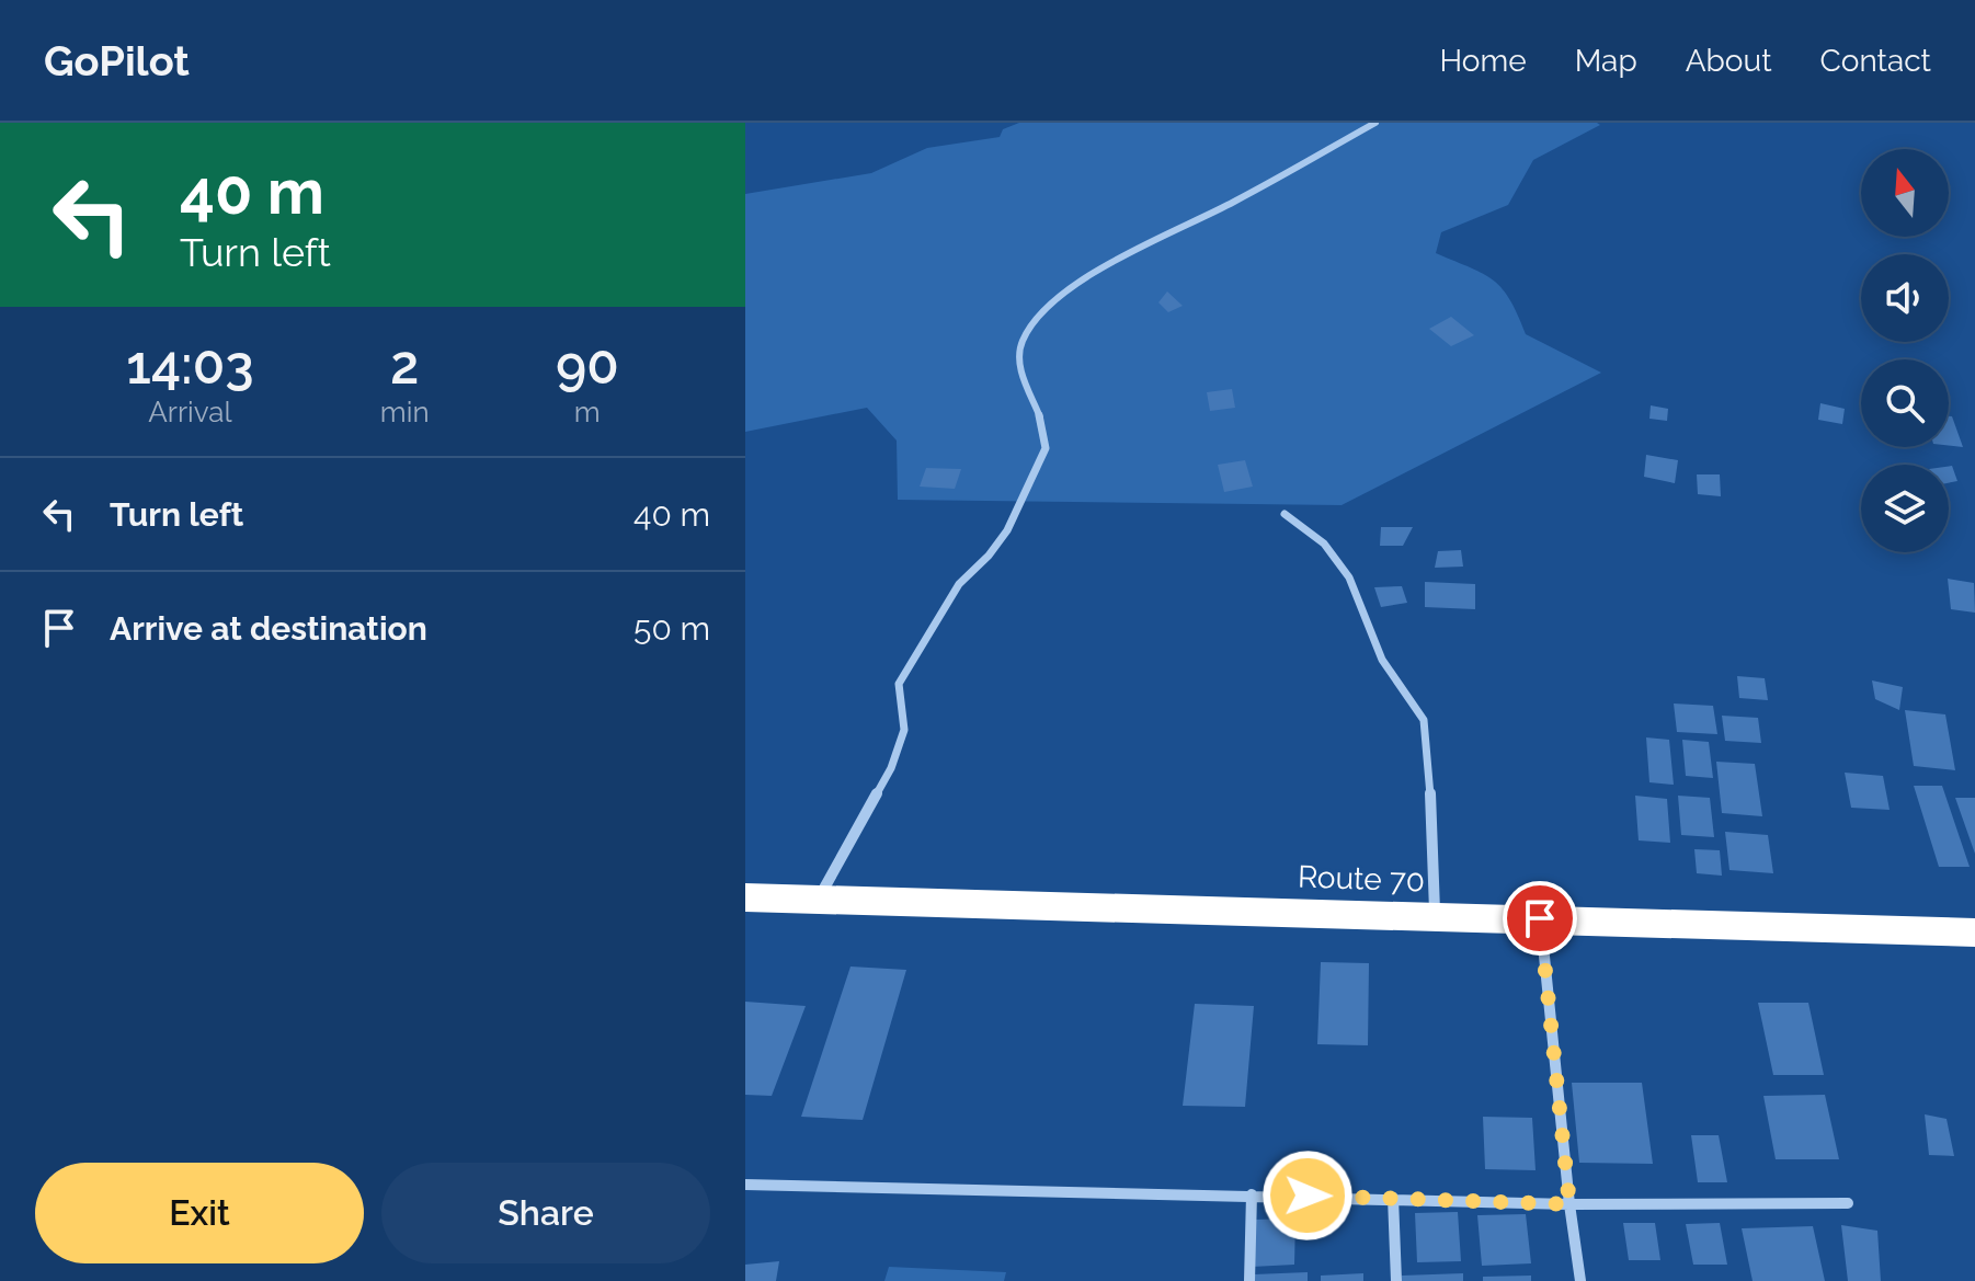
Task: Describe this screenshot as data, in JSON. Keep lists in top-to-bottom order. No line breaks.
{"streets":{"highway":["Route 70"]},"north":"top","page":{"header":"GoPilot","nav":["Home","Map","About","Contact"],"turn":["40 m","Turn left"],"eta":["14:03","Arrival","2","min","90","m"],"list":[{"name":"Turn left","value":"40 m"},{"name":"Arrive at destination","value":"50 m"}],"buttons":["Exit","Share"]}}
